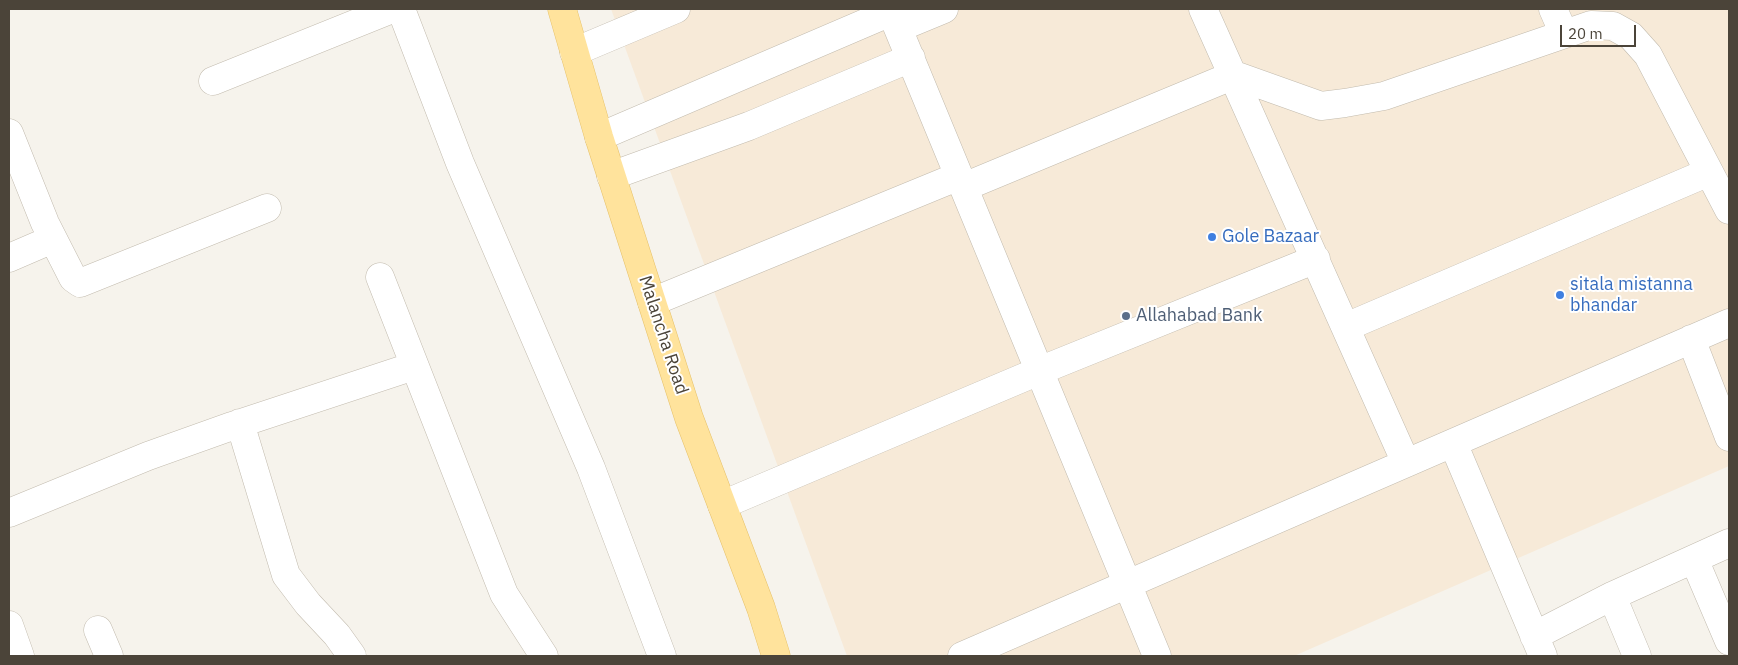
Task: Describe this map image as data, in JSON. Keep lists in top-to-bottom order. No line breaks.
{"streets":{"main road":["Malancha Road"]},"places":["Gole Bazaar","sitala mistanna bhandar","Allahabad Bank"],"scale_bar":"20 m"}
